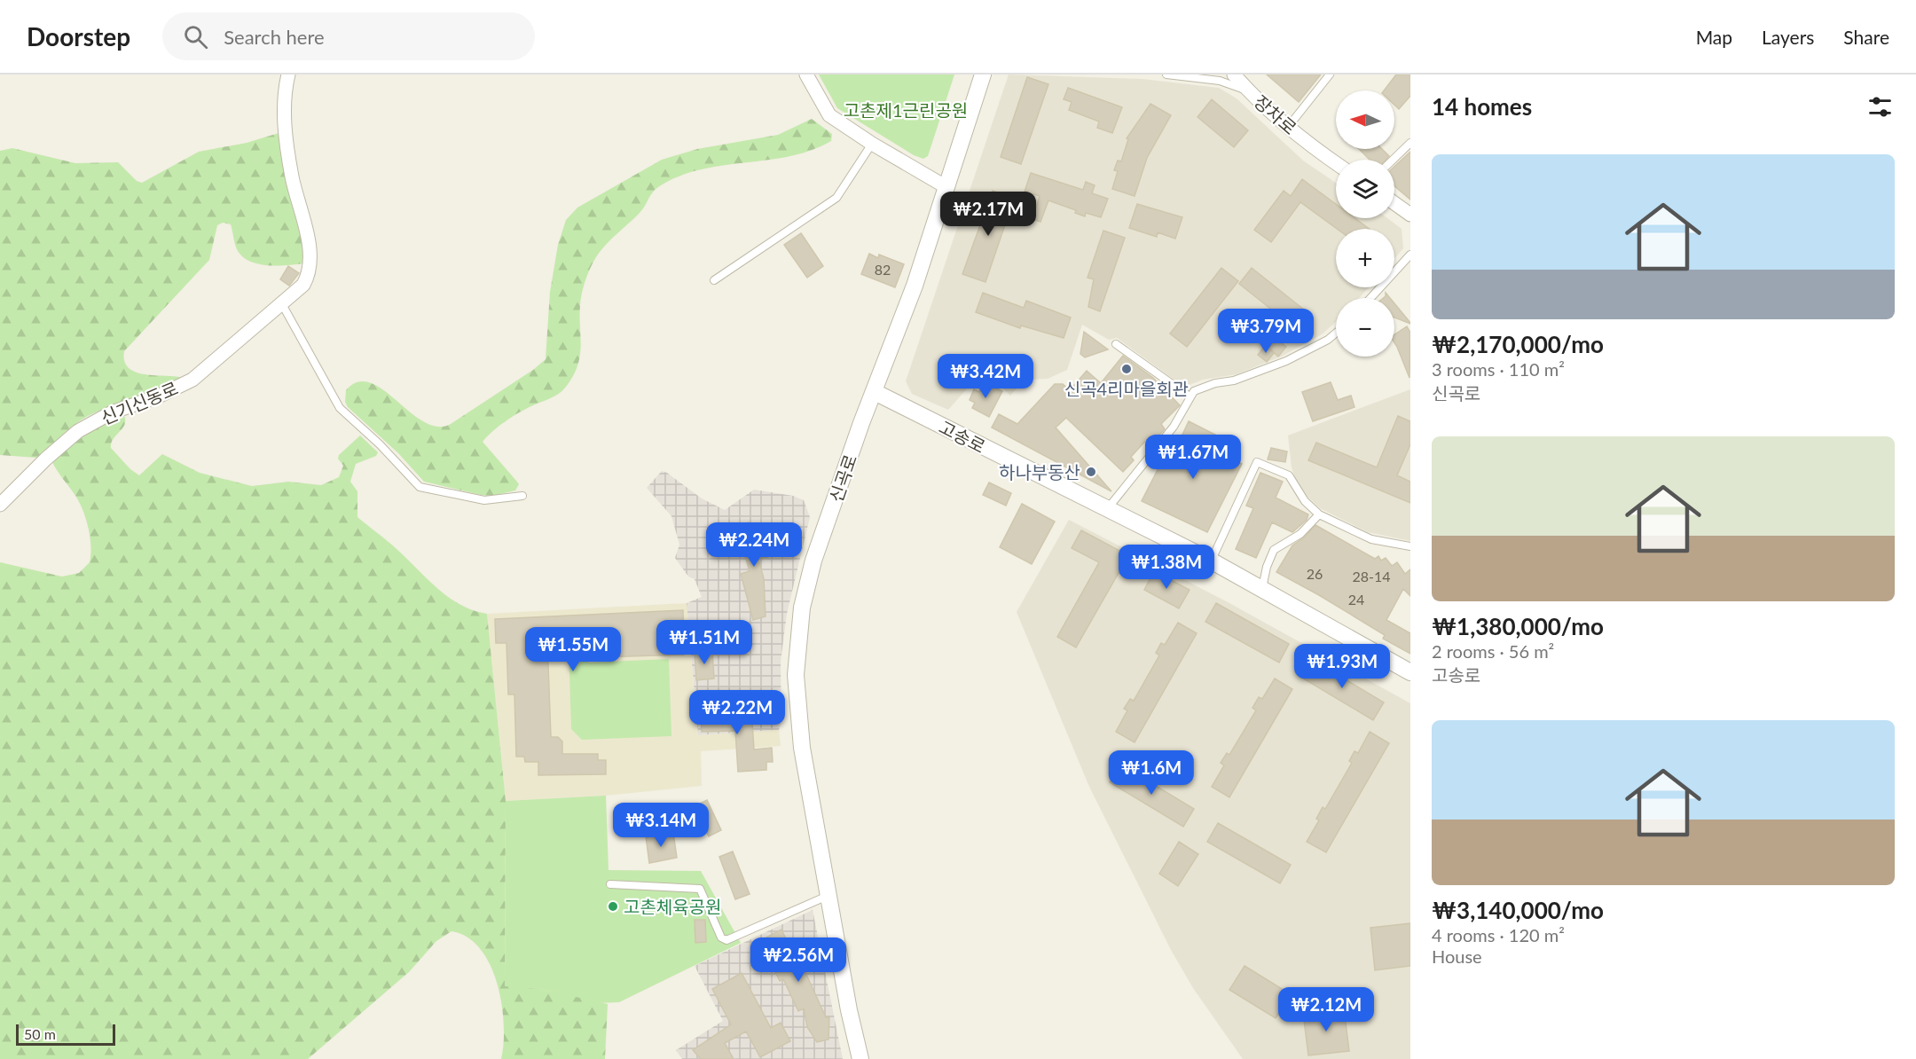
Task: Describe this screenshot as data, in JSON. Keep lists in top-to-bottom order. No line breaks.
{"streets":{"street":["장차로","신기신동로","고송로","신곡로"]},"crossings":[["고송로","신곡로"]],"parks":["고촌제1근린공원"],"places":["신곡4리마을회관","하나부동산","고촌체육공원"],"house_numbers":["82","26","28-14","24"],"scale_bar":"50 m","north":"left","page":{"header":"Doorstep","search":"Search here","nav":["Map","Layers","Share"],"heading":"14 homes","map_buttons":["+","−"],"list":[{"name":"₩2,170,000/mo","note":"3 rooms · 110 m² · 신곡로"},{"name":"₩1,380,000/mo","note":"2 rooms · 56 m² · 고송로"},{"name":"₩3,140,000/mo","note":"4 rooms · 120 m² · House"}],"price":["₩2.17M","₩3.79M","₩3.42M","₩1.67M","₩2.24M","₩1.38M","₩1.51M","₩1.55M","₩1.93M","₩2.22M","₩1.6M","₩3.14M","₩2.56M","₩2.12M"],"scale":"50 m"}}
